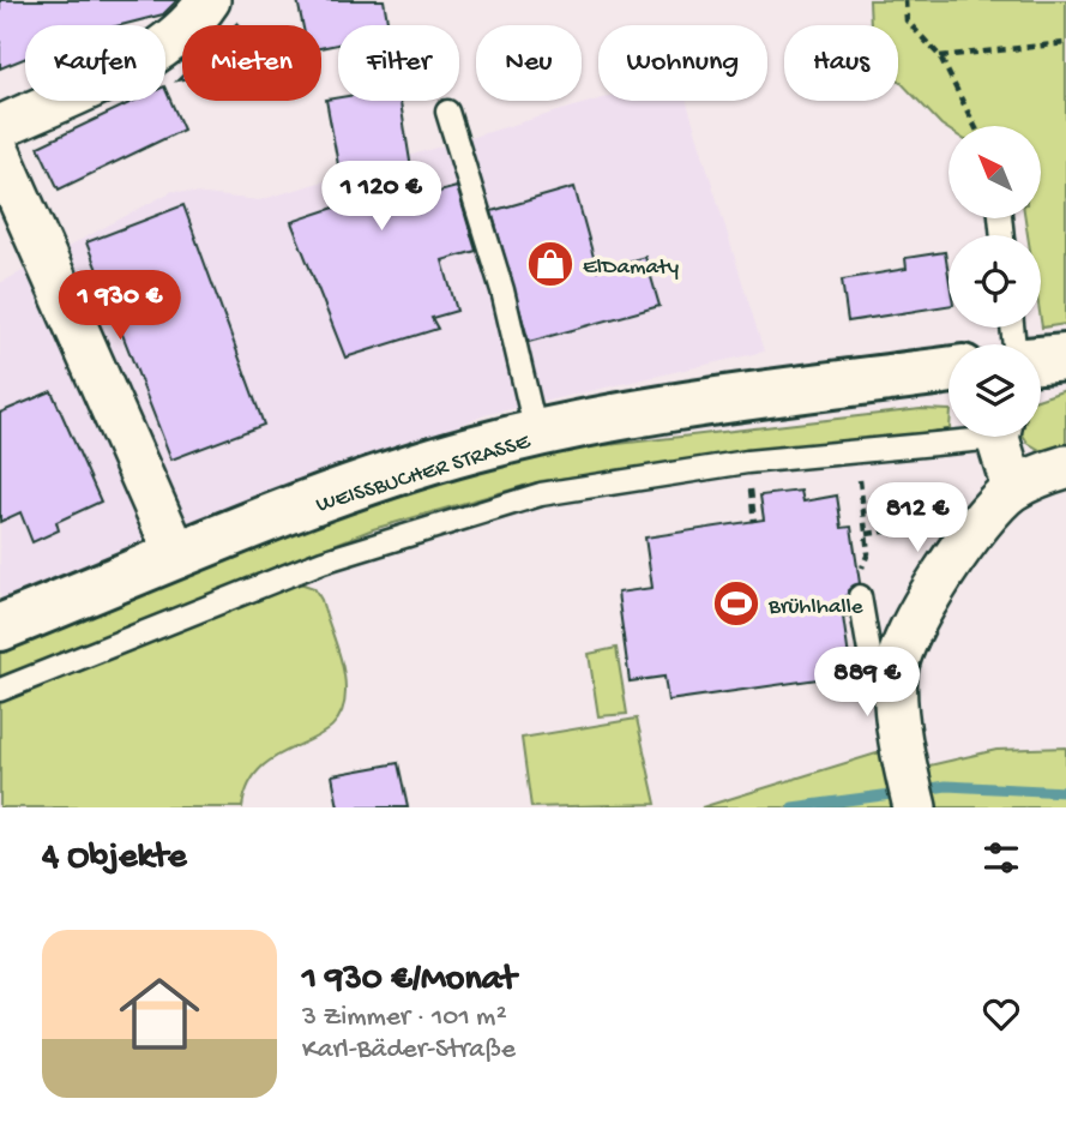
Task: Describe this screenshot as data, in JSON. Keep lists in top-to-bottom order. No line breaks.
{"streets":{"street":["WEISSBUCHER STRASSE"]},"places":{"shop":["ElDamaty"],"sports":["Brühlhalle"]},"north":"top left","page":{"chip":["Kaufen","Mieten","Filter","Neu","Wohnung","Haus"],"price":["1 120 €","1 930 €","812 €","889 €"],"heading":"4 Objekte","list":[{"name":"1 930 €/Monat","note":"3 Zimmer · 101 m² · Karl-Bäder-Straße"}]}}
